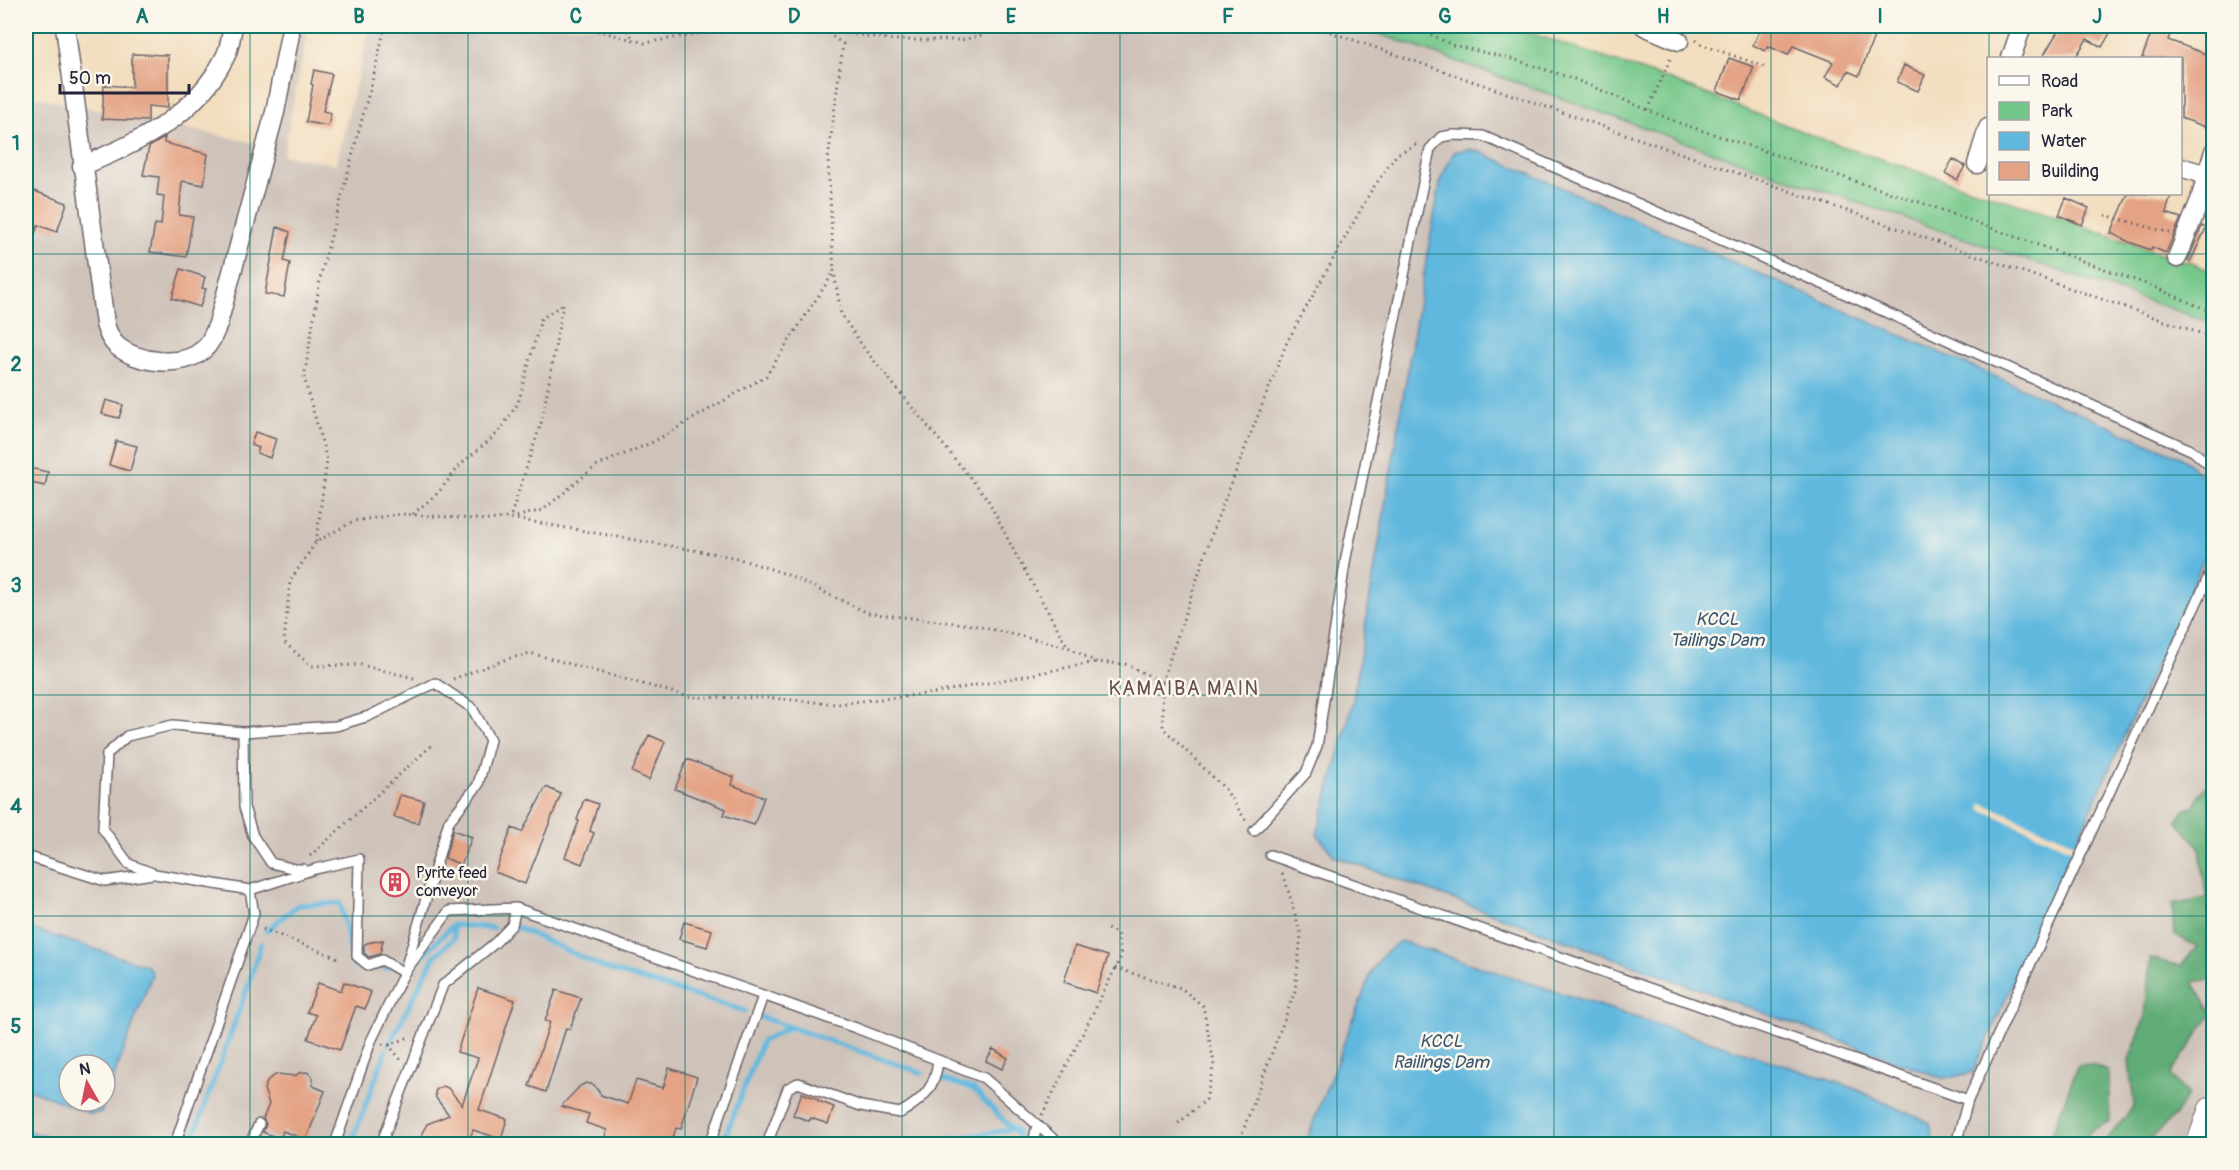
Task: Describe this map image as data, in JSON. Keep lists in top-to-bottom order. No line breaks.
{"districts":["KAMAIBA MAIN"],"water":["KCCL Tailings Dam","KCCL Railings Dam"],"places":{"building":["Pyrite feed conveyor"]},"legend":["Road","Park","Water","Building"],"scale_bar":"50 m","north":"top","grid":{"columns":["A","B","C","D","E","F","G","H","I","J"],"rows":["1","2","3","4","5"]}}
